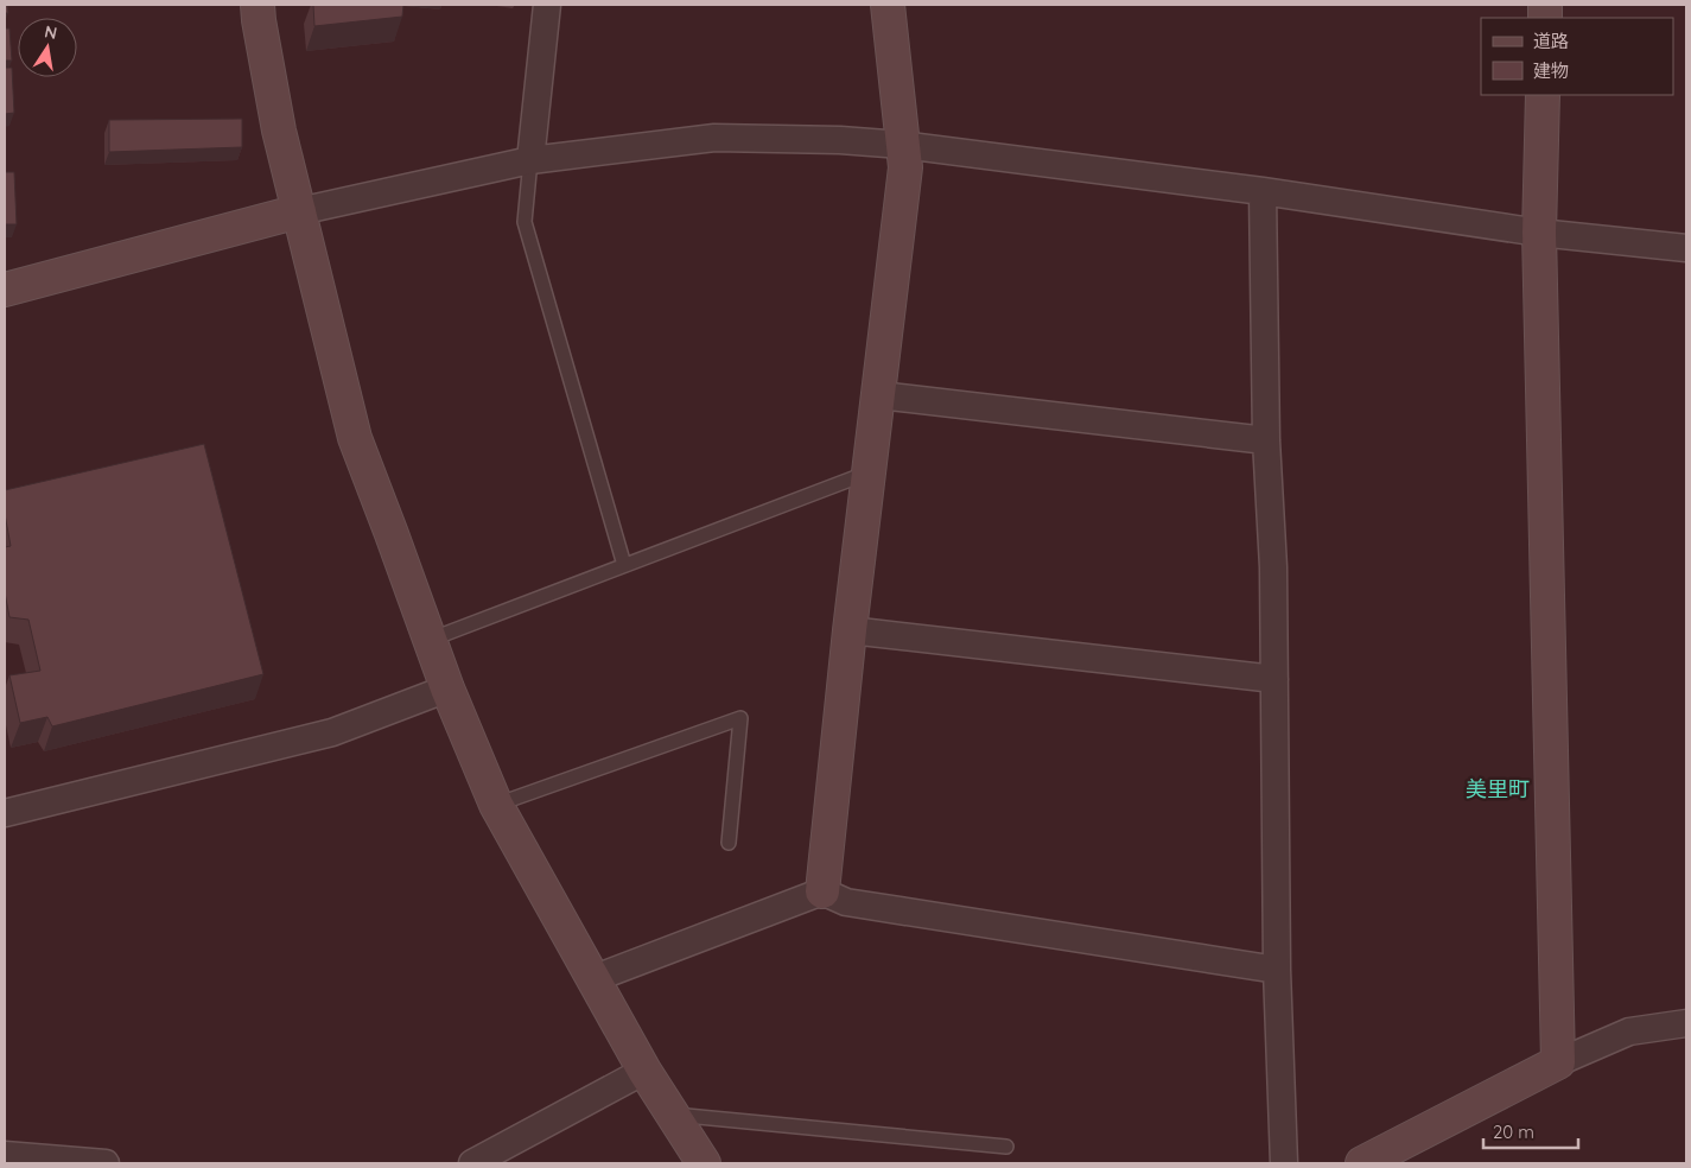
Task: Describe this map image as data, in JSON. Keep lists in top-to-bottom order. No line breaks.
{"districts":["美里町"],"legend":["道路","建物"],"scale_bar":"20 m","north":"top"}
